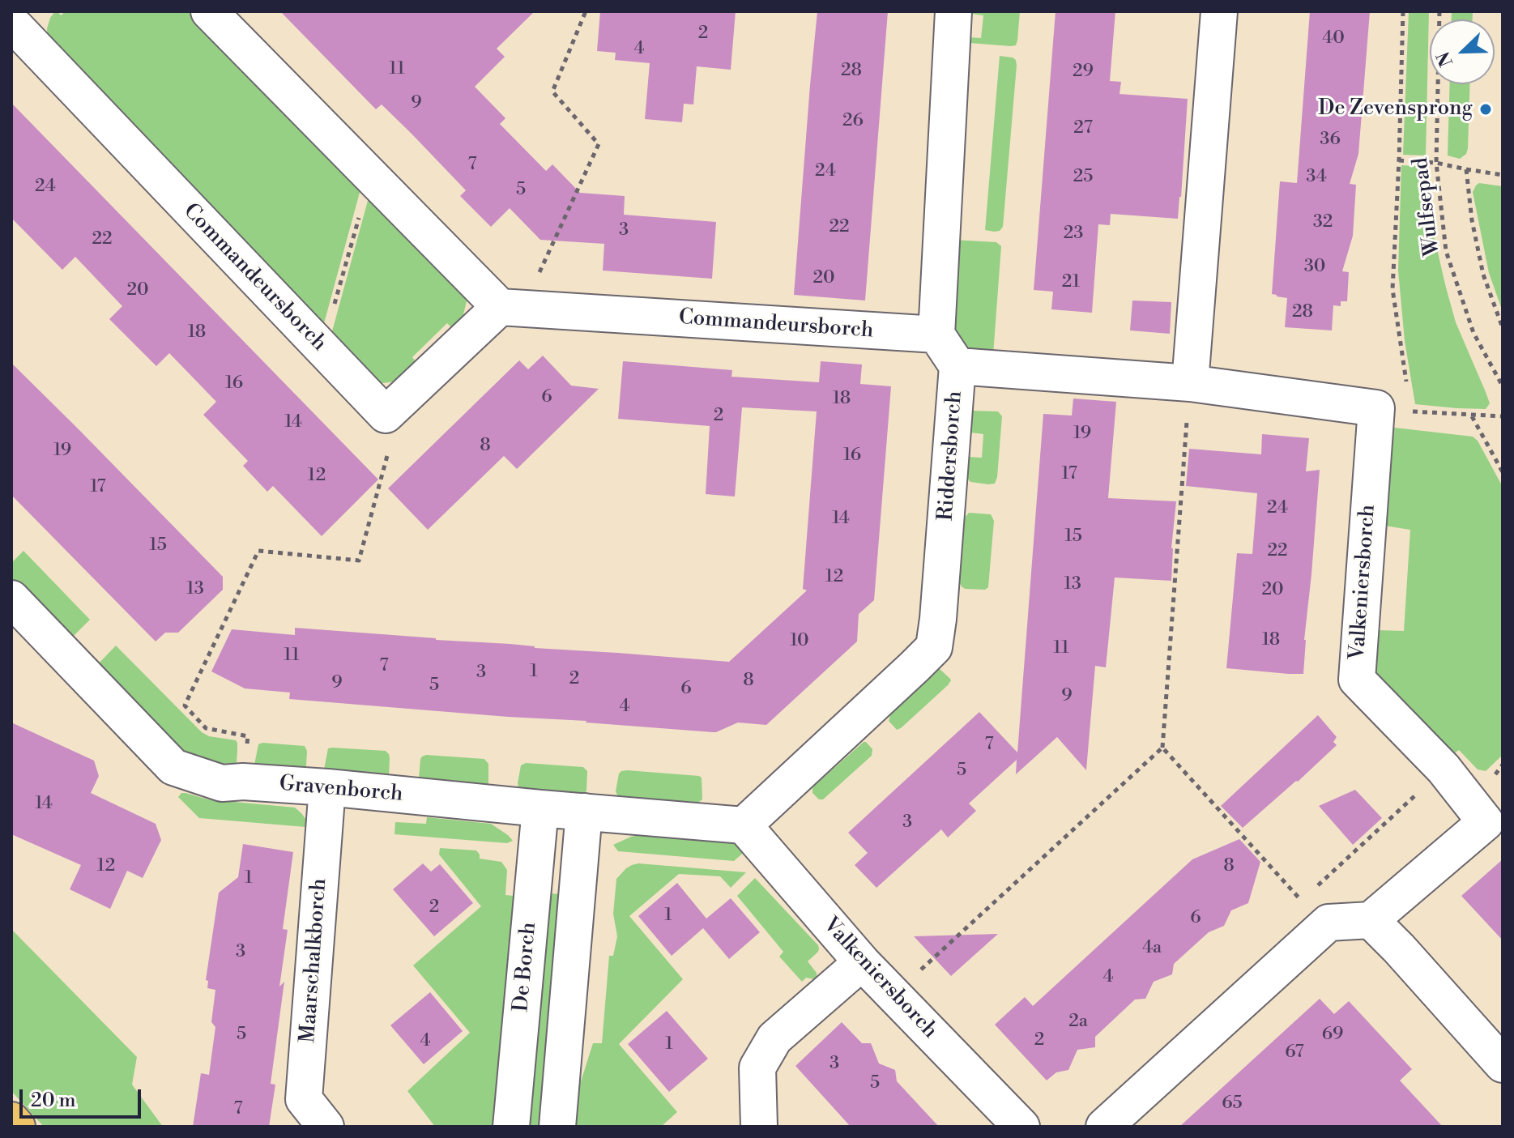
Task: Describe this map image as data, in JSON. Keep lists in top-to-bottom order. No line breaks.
{"streets":{"street":["Commandeursborch","Riddersborch","Valkeniersborch","Gravenborch","Maarschalkborch","De Borch"],"path":["Wulfsepad"]},"crossings":[["Commandeursborch","Riddersborch"],["Riddersborch","Valkeniersborch"],["Riddersborch","Gravenborch"],["Valkeniersborch","Gravenborch"],["Gravenborch","Maarschalkborch"],["Gravenborch","De Borch"]],"places":["De Zevensprong"],"house_numbers":["2","40","4","11","28","29","9","26","27","36","7","24","25","34","24","5","32","22","3","23","22","30","20","21","20","28","18","16","6","18","2","14","19","8","19","16","17","12","17","24","14","15","15","22","12","13","13","20","18","10","11","11","7","1","3","2","8","9","5","6","9","4","7","5","14","3","12","8","1","2","1","6","4a","3","4","2a","5","69","2","4","1","67","3","5","65","7"],"scale_bar":"20 m","north":"bottom left"}
